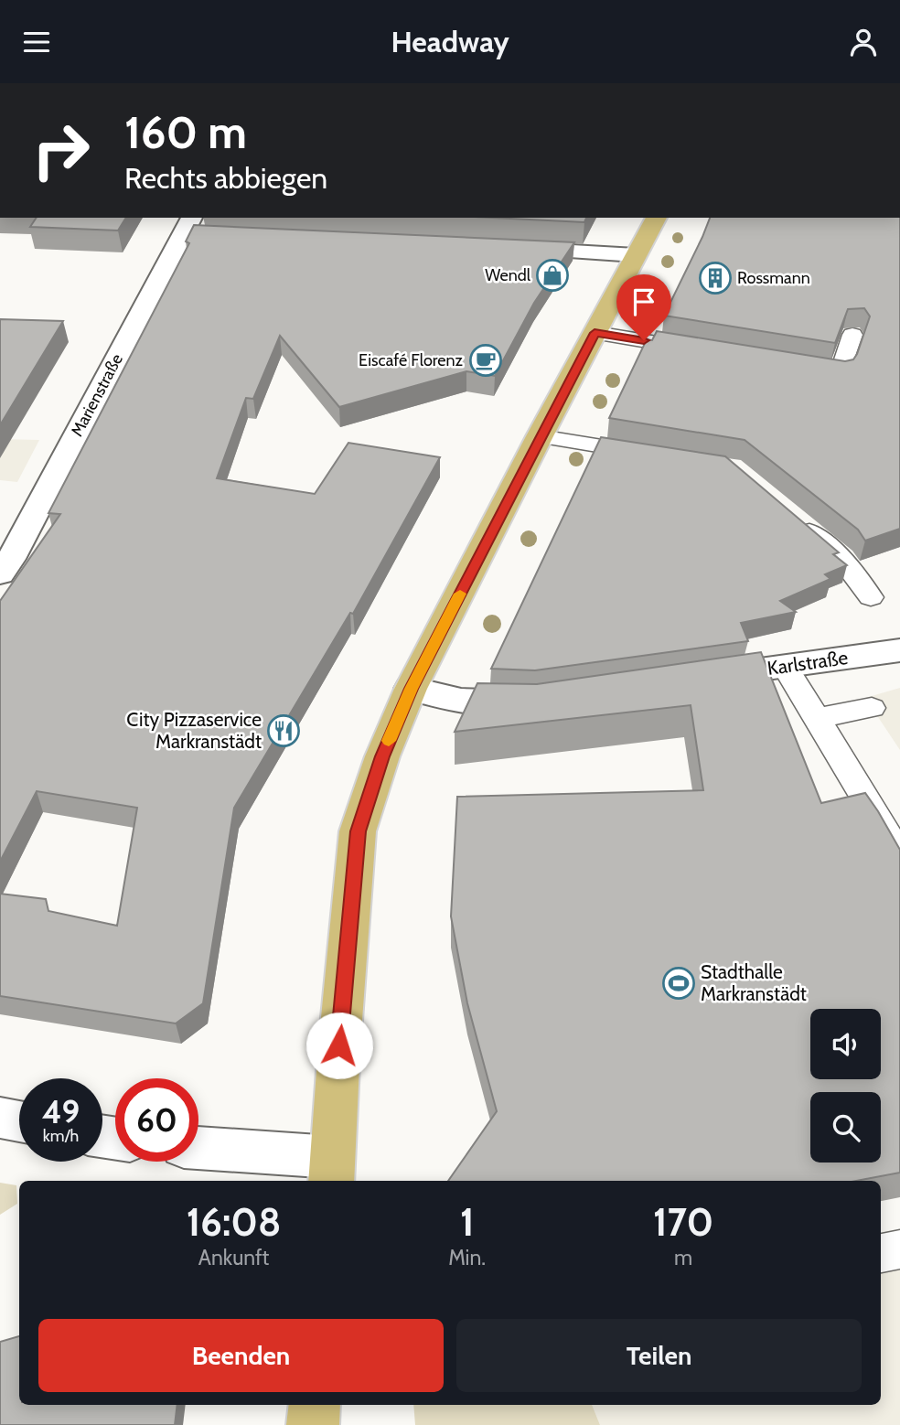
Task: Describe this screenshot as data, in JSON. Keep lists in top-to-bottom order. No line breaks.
{"streets":{"street":["Marienstraße","Karlstraße"]},"places":{"shop":["Wendl"],"building":["Rossmann"],"cafe":["Eiscafé Florenz"],"restaurant":["City Pizzaservice Markranstädt"],"sports":["Stadthalle Markranstädt"]},"page":{"header":"Headway","turn":["160 m","Rechts abbiegen"],"speed":"49 km/h","limit":"60","eta":["16:08","Ankunft","1","Min.","170","m"],"buttons":["Beenden","Teilen"]}}
